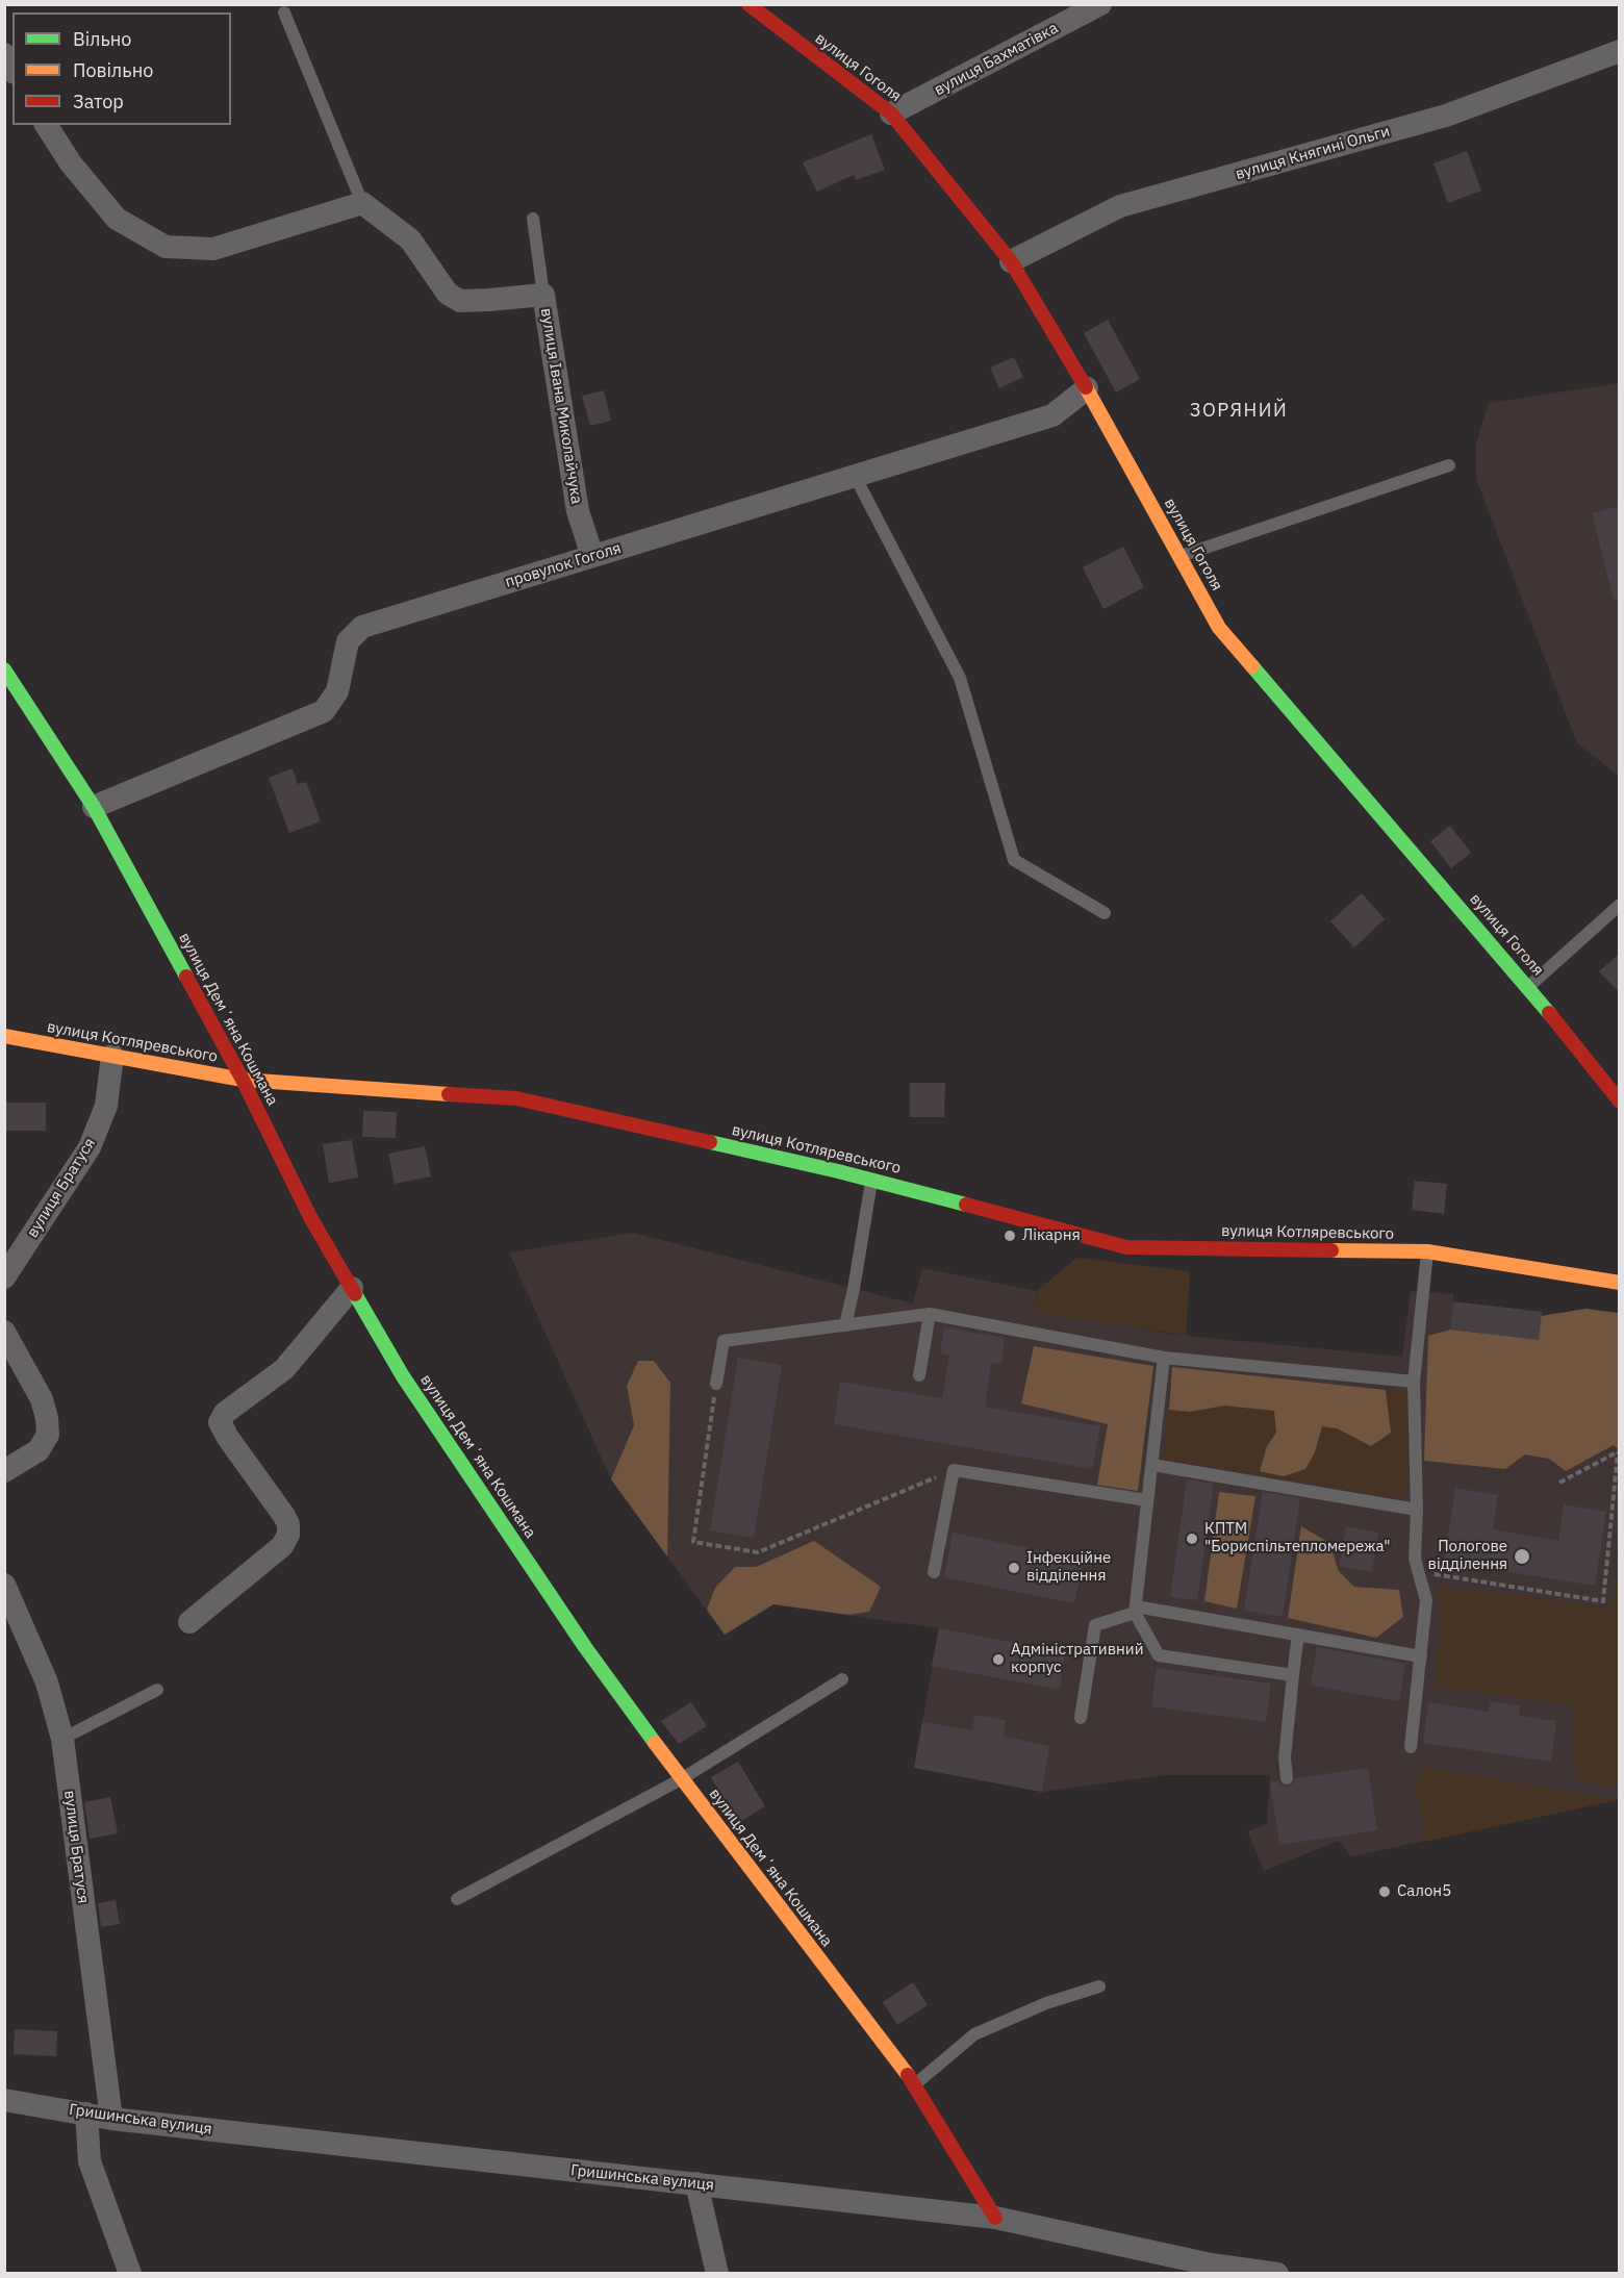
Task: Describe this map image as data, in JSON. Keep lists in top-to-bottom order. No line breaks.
{"streets":{"street":["вулиця Бахматівка","вулиця Гоголя","вулиця Княгині Ольги","вулиця Івана Миколайчука","провулок Гоголя","вулиця Демʼяна Кошмана","вулиця Котляревського","вулиця Братуся","Гришинська вулиця"]},"crossings":[["вулиця Бахматівка","вулиця Гоголя"],["вулиця Гоголя","вулиця Княгині Ольги"],["вулиця Гоголя","провулок Гоголя"],["вулиця Івана Миколайчука","провулок Гоголя"],["провулок Гоголя","вулиця Демʼяна Кошмана"],["вулиця Демʼяна Кошмана","вулиця Котляревського"],["вулиця Демʼяна Кошмана","Гришинська вулиця"],["вулиця Котляревського","вулиця Братуся"],["вулиця Братуся","Гришинська вулиця"]],"districts":["ЗОРЯНИЙ"],"places":["Лікарня","КПТМ \"Бориспільтепломережа\"","Пологове відділення","Інфекційне відділення","Адміністративний корпус","Салон5"],"legend":["Вільно","Повільно","Затор"]}
